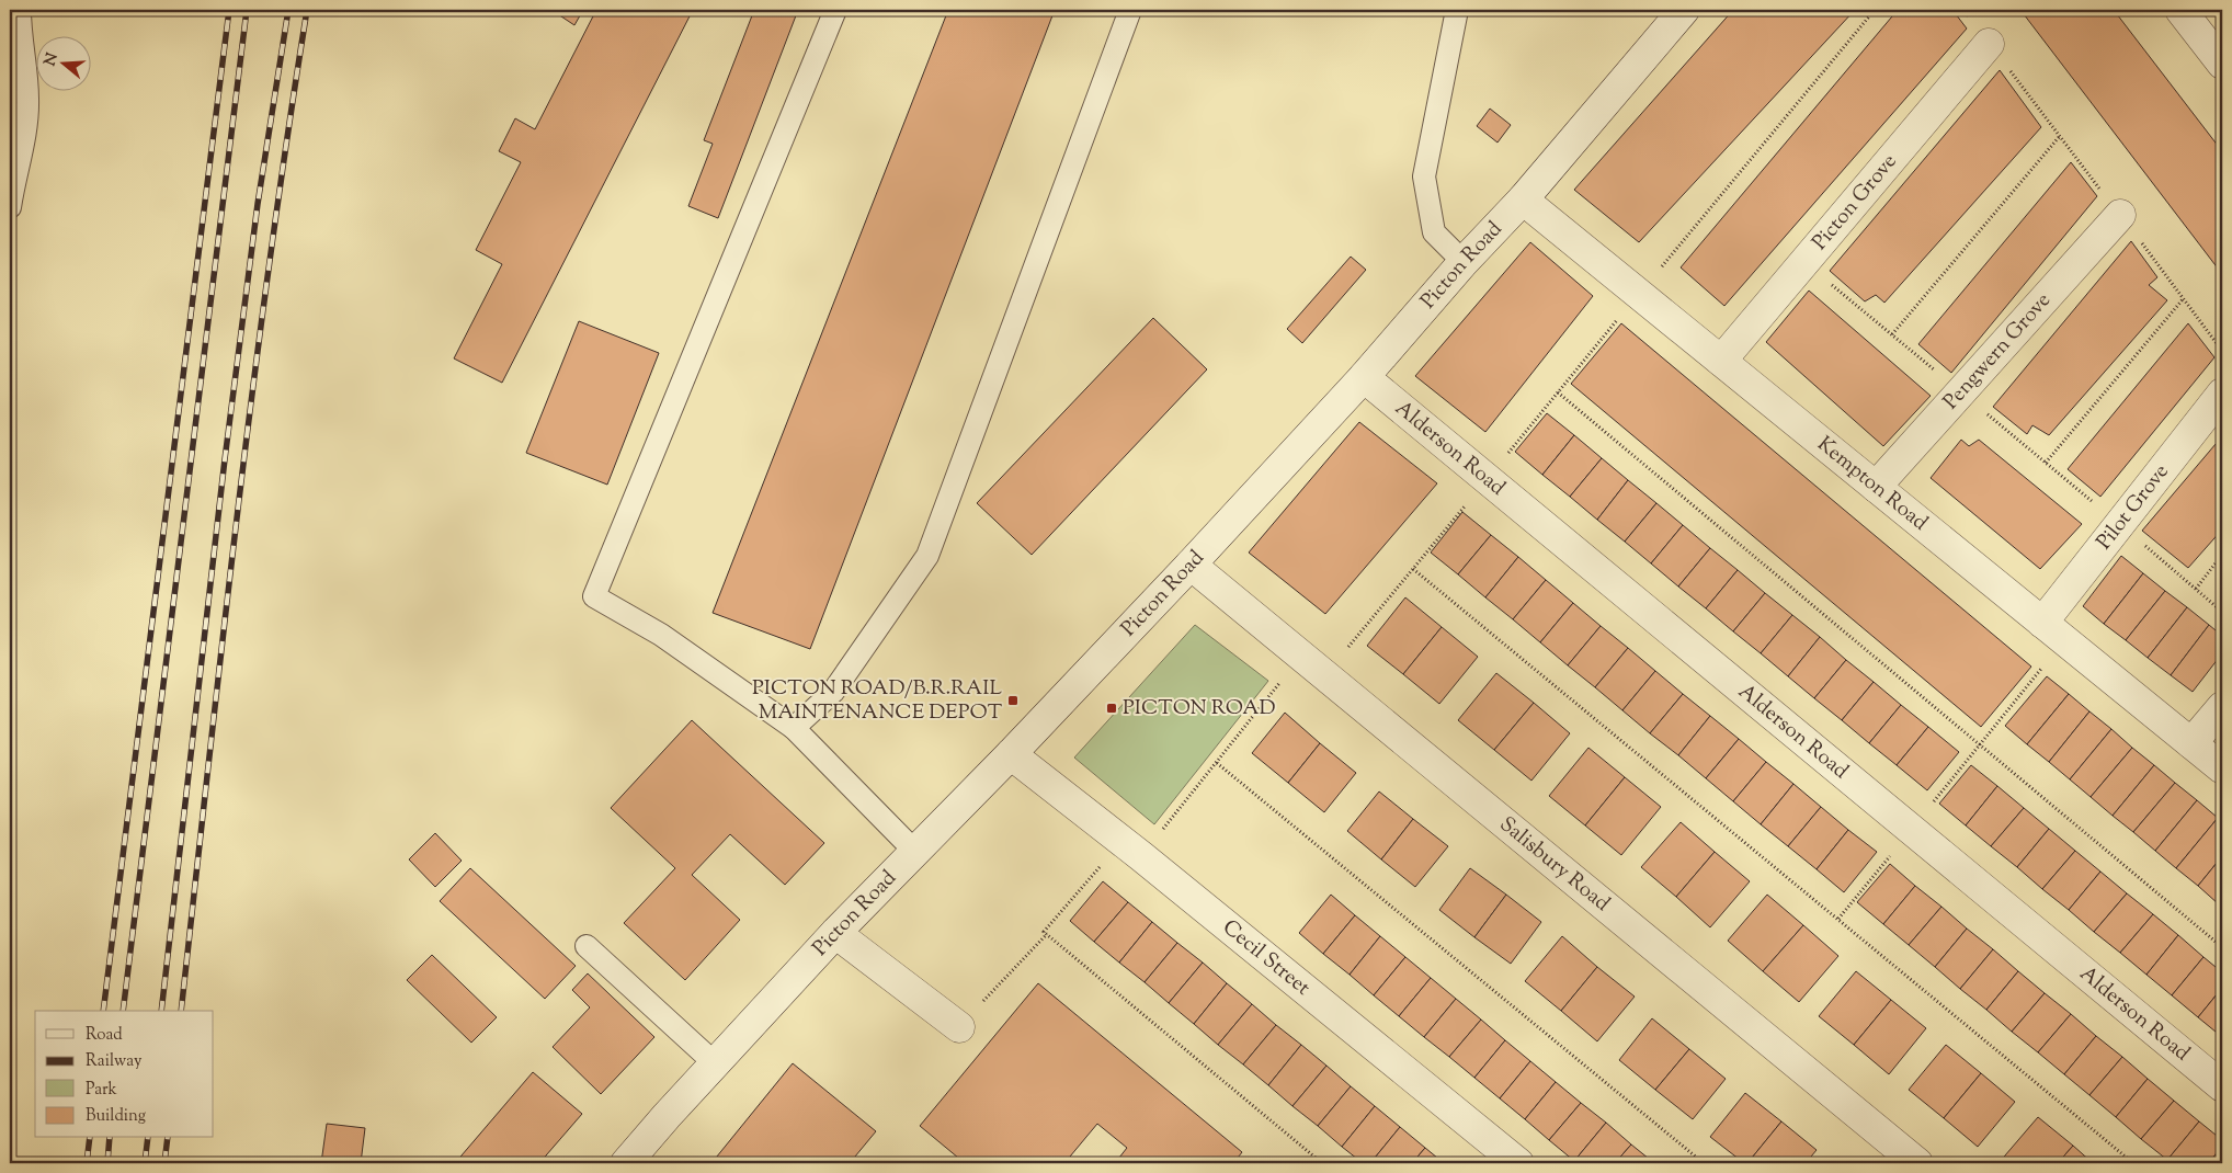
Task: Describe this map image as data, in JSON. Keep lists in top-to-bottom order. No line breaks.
{"streets":{"street":["Picton Grove","Picton Road","Pengwern Grove","Alderson Road","Kempton Road","Pilot Grove","Salisbury Road","Cecil Street"]},"crossings":[["Picton Grove","Kempton Road"],["Picton Road","Alderson Road"],["Picton Road","Kempton Road"],["Picton Road","Salisbury Road"],["Picton Road","Cecil Street"],["Pengwern Grove","Kempton Road"],["Kempton Road","Pilot Grove"]],"places":{"transit":["PICTON ROAD/B.R.RAIL MAINTENANCE DEPOT","PICTON ROAD"]},"legend":["Road","Railway","Park","Building"],"north":"left"}
